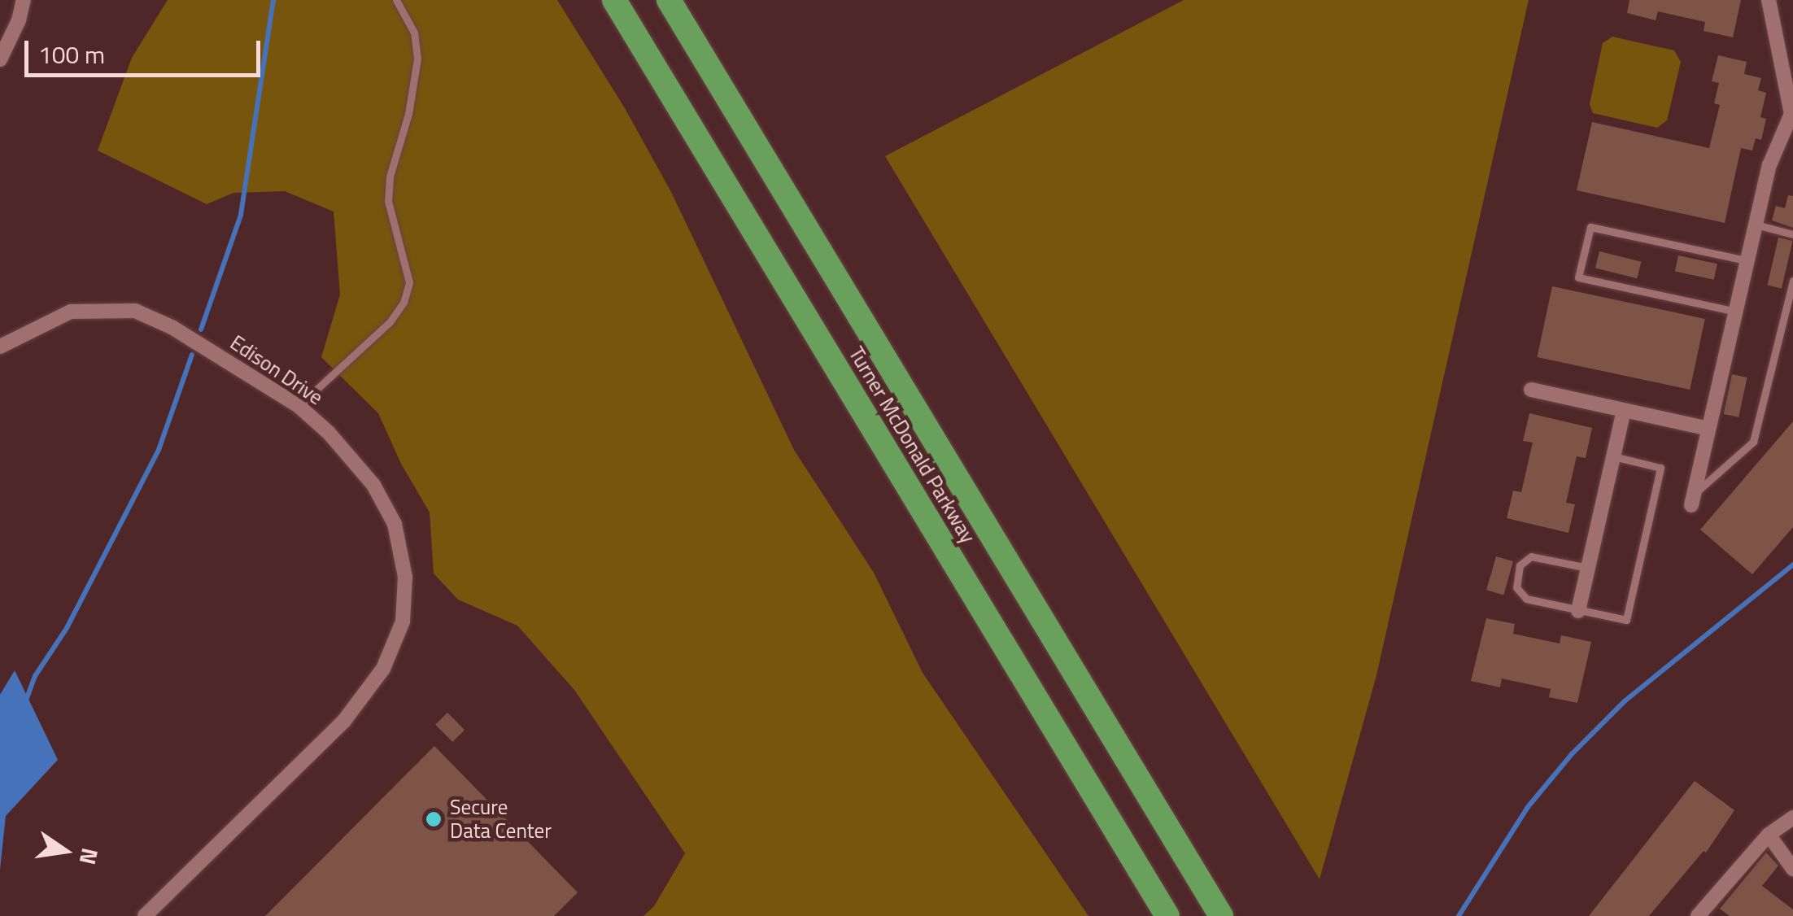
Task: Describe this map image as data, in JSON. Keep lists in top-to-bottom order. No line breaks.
{"streets":{"highway":["Turner McDonald Parkway"],"street":["Edison Drive"]},"places":["Secure Data Center"],"scale_bar":"100 m","north":"right"}
